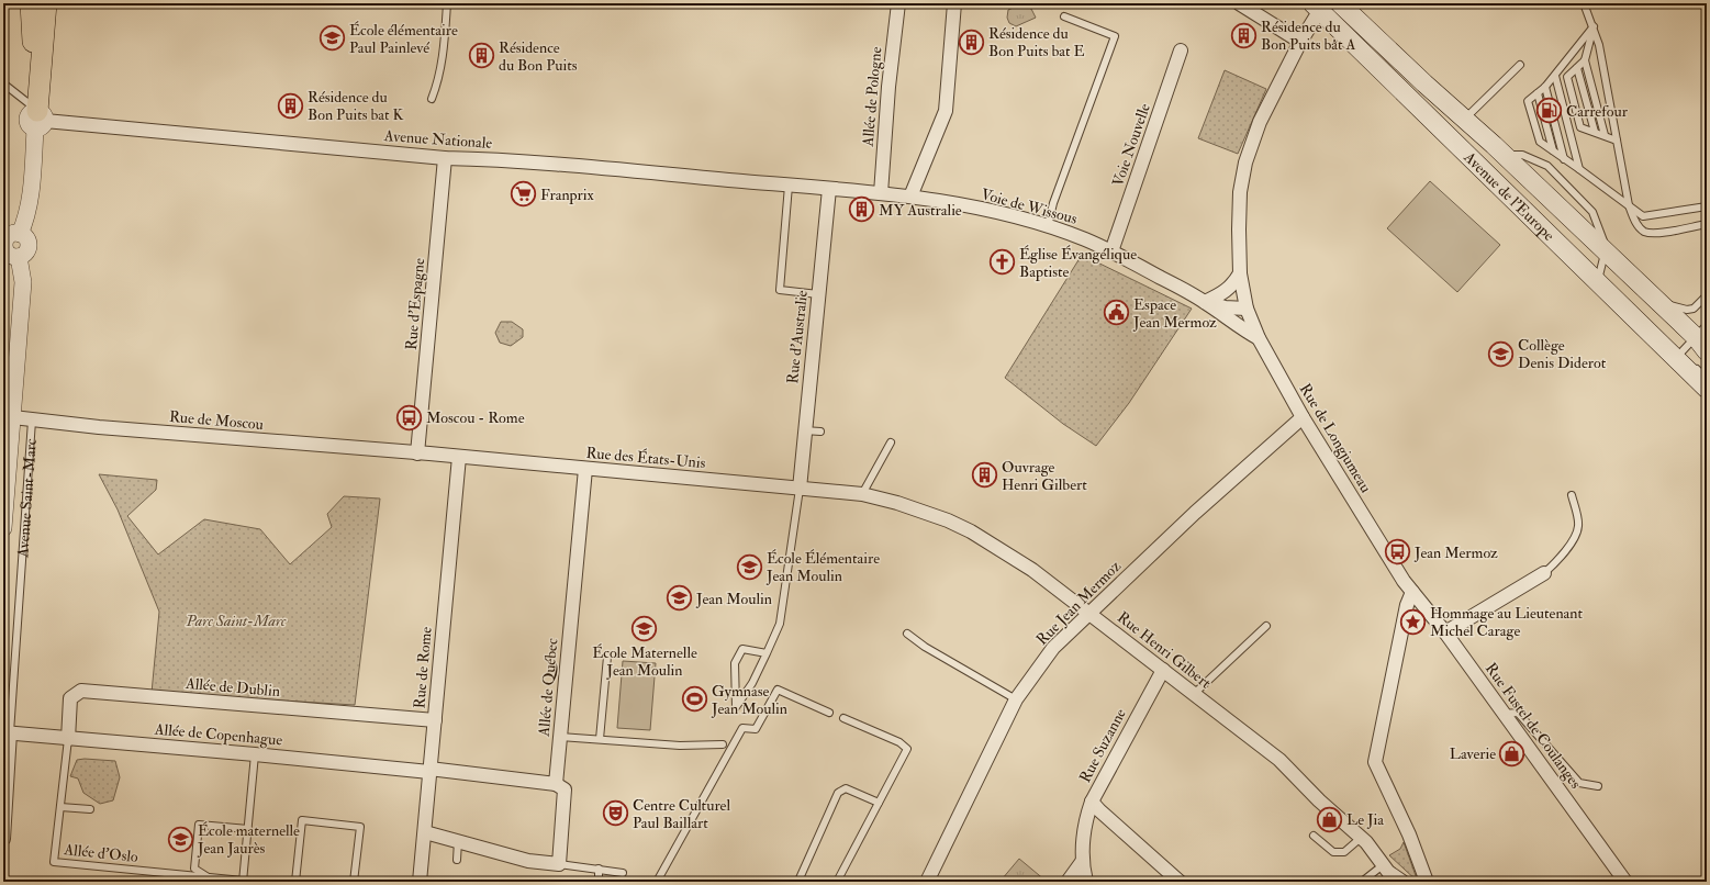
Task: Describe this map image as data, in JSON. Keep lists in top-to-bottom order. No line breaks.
{"streets":{"main road":["Avenue de l'Europe"],"street":["Allée de Pologne","Avenue Nationale","Voie Nouvelle","Voie de Wissous","Rue d'Espagne","Rue d'Australie","Rue de Moscou","Rue de Longjumeau","Rue des États-Unis","Avenue Saint-Marc","Rue Jean Mermoz","Rue Henri Gilbert","Rue de Rome","Allée de Dublin","Allée de Québec","Rue Fustel de Coulanges","Allée de Copenhague","Rue Suzanne"],"lane":["Allée d'Oslo"]},"crossings":[["Allée de Pologne","Voie de Wissous"],["Avenue Nationale","Voie de Wissous"],["Avenue Nationale","Rue d'Espagne"],["Avenue Nationale","Rue d'Australie"],["Voie Nouvelle","Voie de Wissous"],["Avenue de l'Europe","Rue de Longjumeau"],["Voie de Wissous","Rue d'Australie"],["Voie de Wissous","Rue de Longjumeau"],["Rue d'Espagne","Rue de Moscou"],["Rue d'Espagne","Rue des États-Unis"],["Rue d'Australie","Rue des États-Unis"],["Rue de Moscou","Rue des États-Unis"],["Rue de Moscou","Avenue Saint-Marc"],["Rue de Longjumeau","Rue Jean Mermoz"],["Rue de Longjumeau","Rue Fustel de Coulanges"],["Rue des États-Unis","Rue Henri Gilbert"],["Rue des États-Unis","Rue de Rome"],["Rue des États-Unis","Allée de Québec"],["Avenue Saint-Marc","Allée de Copenhague"],["Rue Jean Mermoz","Rue Henri Gilbert"],["Rue Henri Gilbert","Rue Suzanne"],["Rue de Rome","Allée de Dublin"],["Rue de Rome","Allée de Copenhague"],["Allée de Dublin","Allée de Copenhague"],["Allée de Dublin","Allée d'Oslo"],["Allée de Copenhague","Allée d'Oslo"]],"parks":["Parc Saint-Marc"],"places":{"building":["Résidence du Bon Puits bât A","Résidence du Bon Puits bat E","Résidence du Bon Puits","Résidence du Bon Puits bat K","MY Australie","Ouvrage Henri Gilbert"],"school or university":["École élémentaire Paul Painlevé","Collège Denis Diderot","École Élémentaire Jean Moulin","Jean Moulin","École Maternelle Jean Moulin","École maternelle Jean Jaurès"],"fuel station":["Carrefour"],"supermarket":["Franprix"],"church":["Église Évangélique Baptiste"],"public building":["Espace Jean Mermoz"],"bus stop":["Moscou - Rome","Jean Mermoz"],"place":["Hommage au Lieutenant Michel Carage"],"sports":["Gymnase Jean Moulin"],"shop":["Laverie","Le Jia"],"theatre":["Centre Culturel Paul Baillart"]}}
